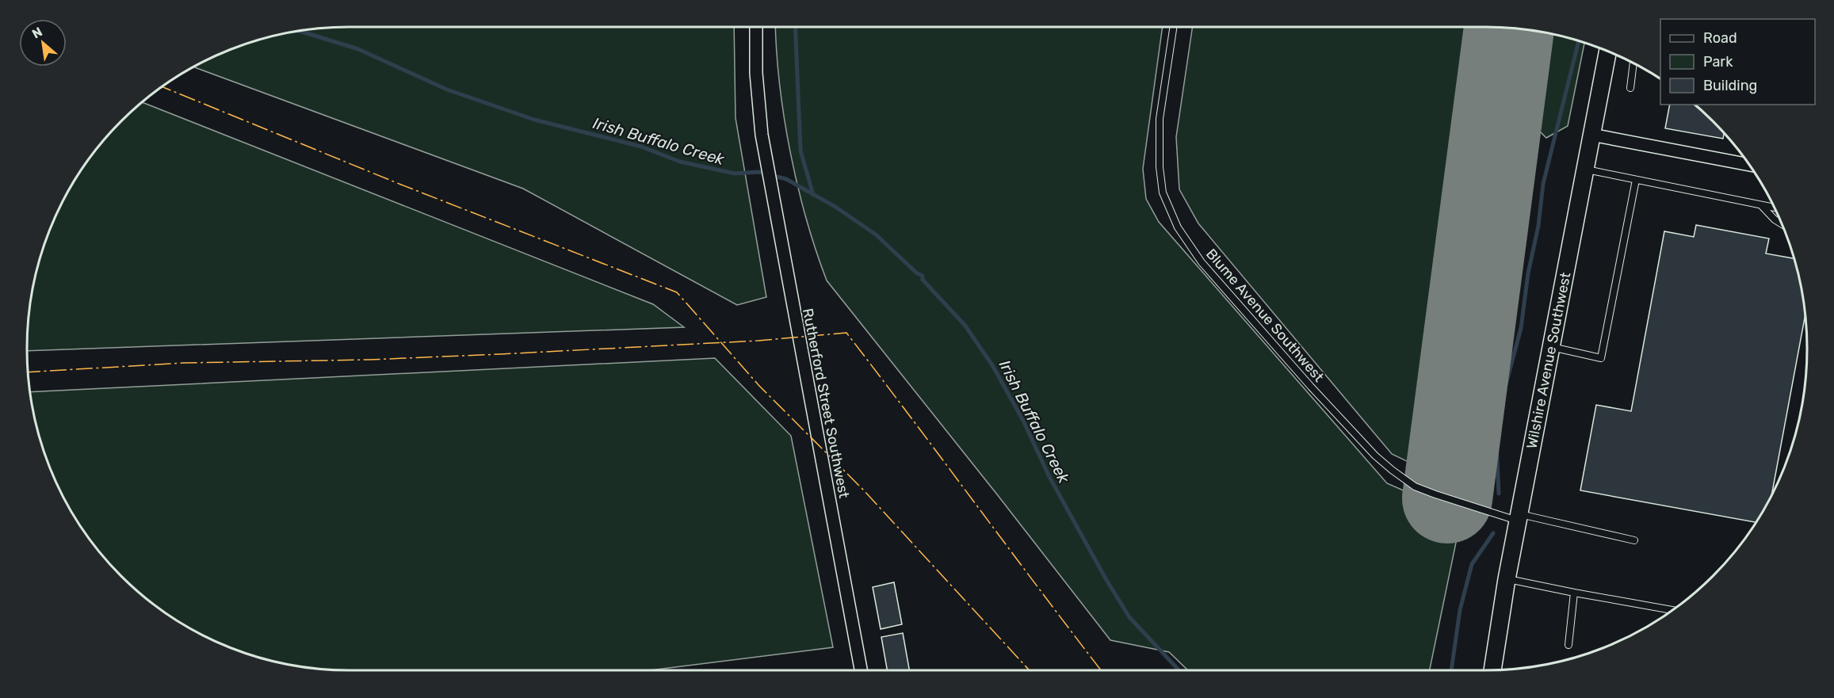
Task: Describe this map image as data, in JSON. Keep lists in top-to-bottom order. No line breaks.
{"streets":{"street":["Wilshire Avenue Southwest","Rutherford Street Southwest"],"lane":["Blume Avenue Southwest"]},"crossings":[["Blume Avenue Southwest","Wilshire Avenue Southwest"]],"water":["Irish Buffalo Creek"],"legend":["Road","Park","Building"],"north":"top left"}
